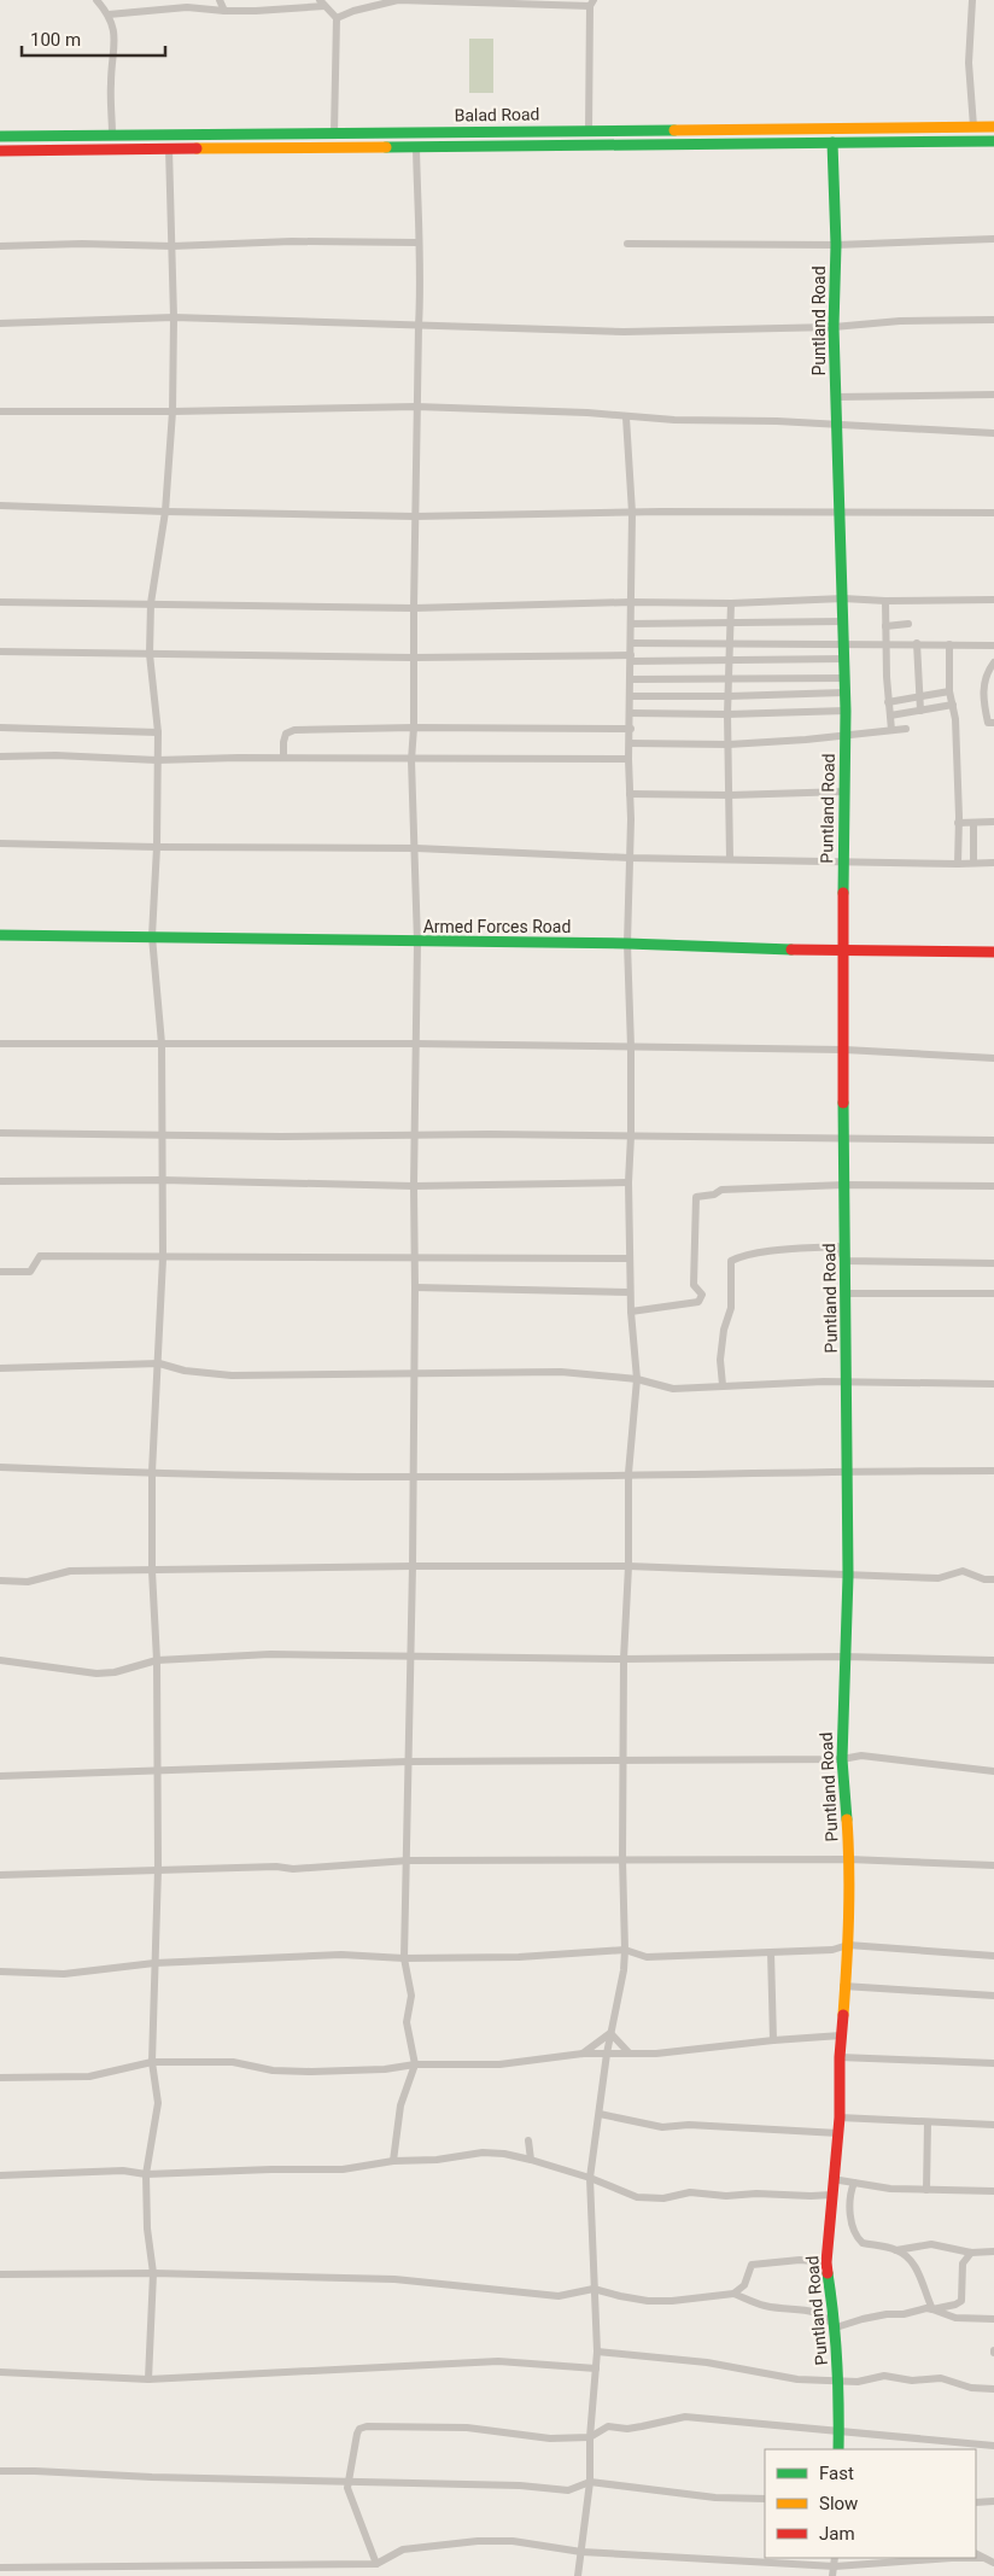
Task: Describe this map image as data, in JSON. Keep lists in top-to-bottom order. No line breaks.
{"streets":{"main road":["Balad Road","Puntland Road","Armed Forces Road"]},"crossings":[["Balad Road","Puntland Road"],["Puntland Road","Armed Forces Road"]],"legend":["Fast","Slow","Jam"],"scale_bar":"100 m"}
